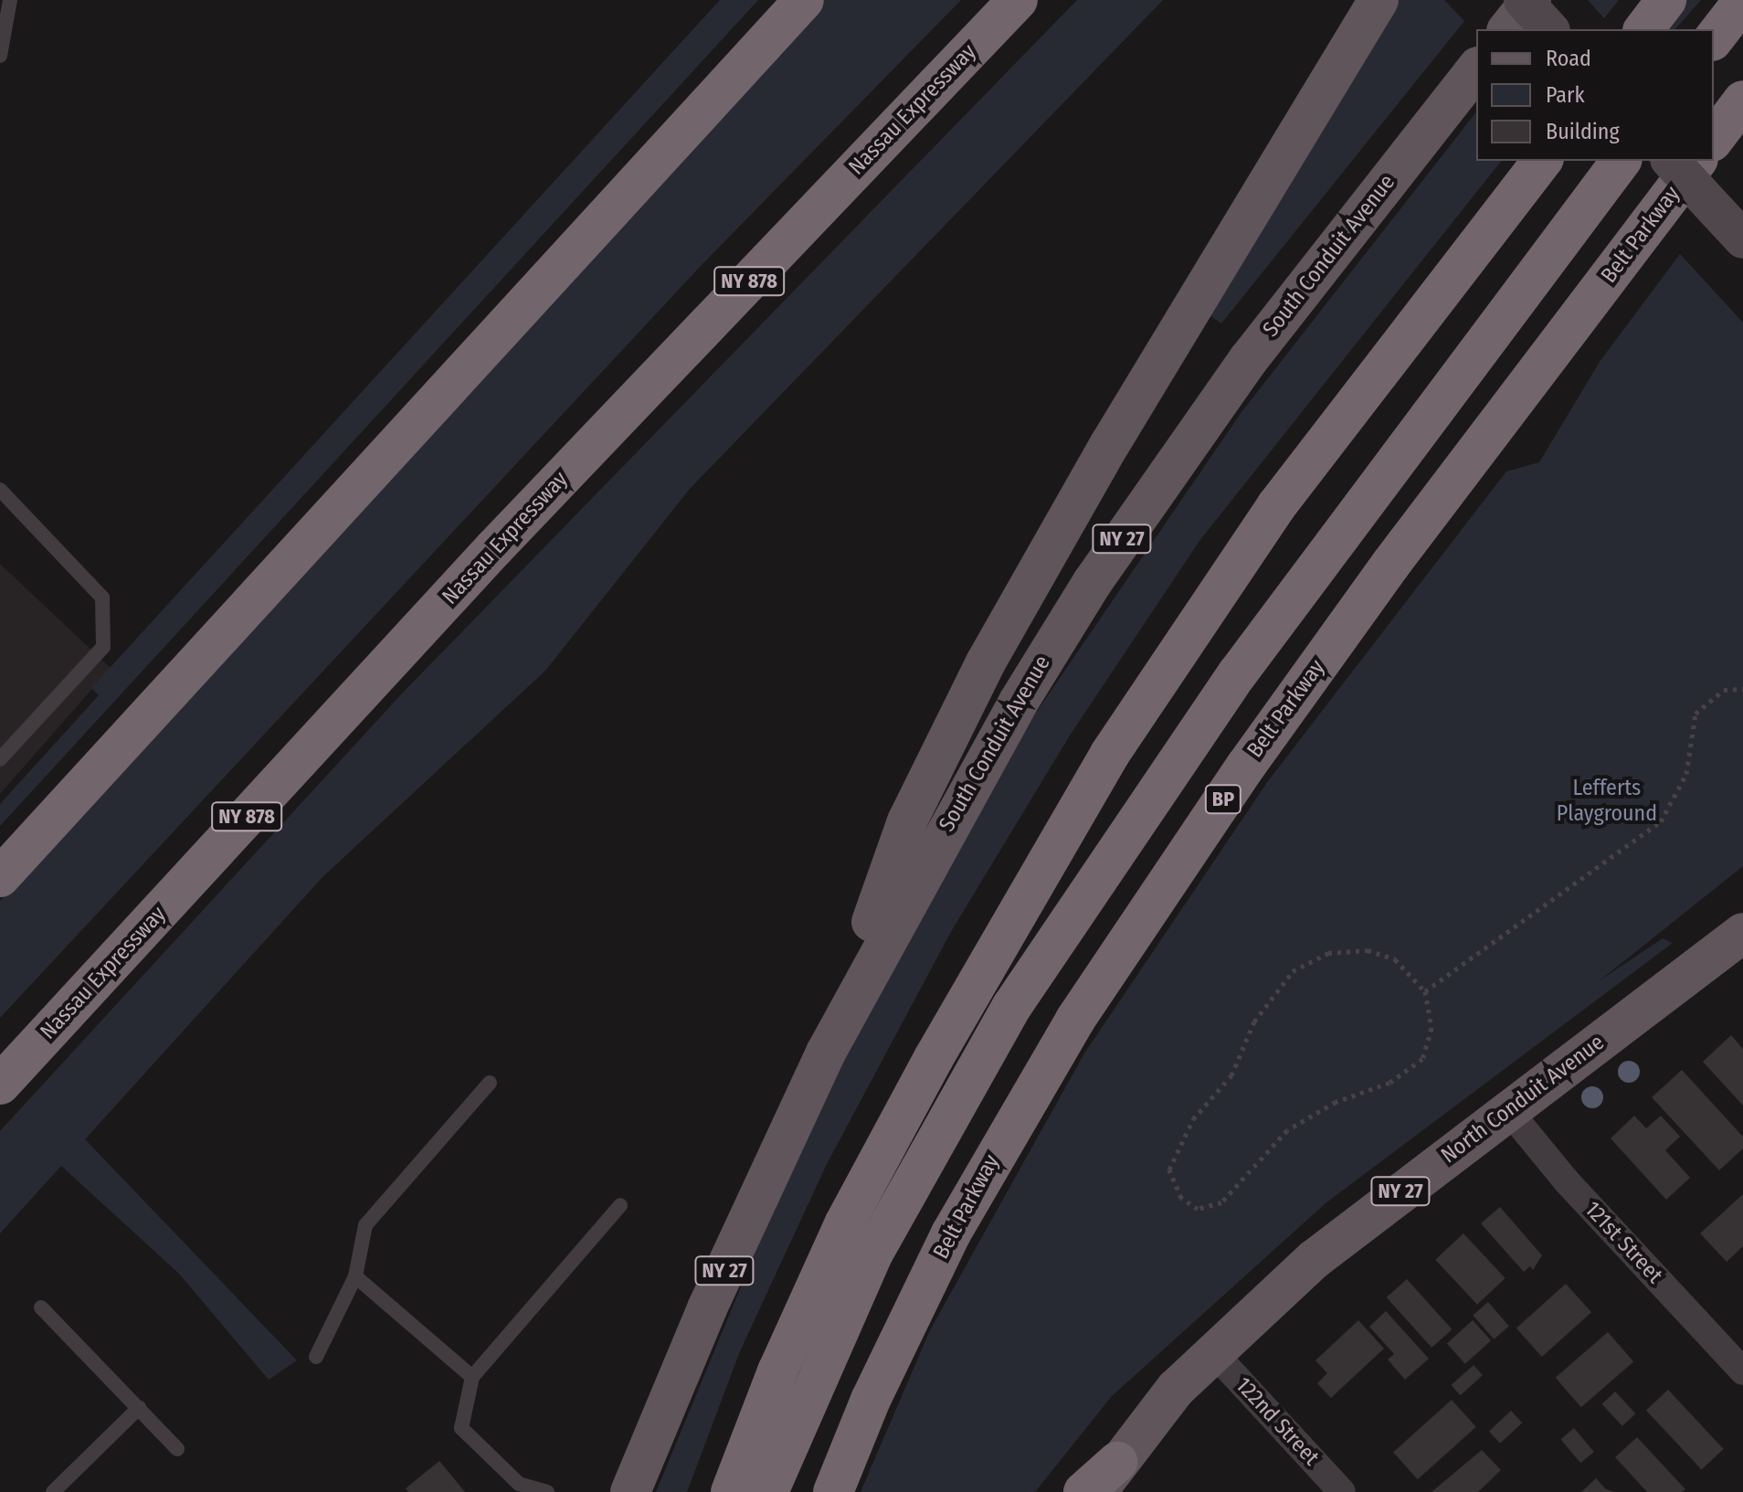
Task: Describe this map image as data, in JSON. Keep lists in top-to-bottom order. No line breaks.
{"streets":{"highway":["Nassau Expressway","Belt Parkway","NY 878","BP"],"main road":["South Conduit Avenue","NY 27","North Conduit Avenue"],"street":["121st Street","122nd Street"]},"crossings":[["North Conduit Avenue","121st Street"],["North Conduit Avenue","122nd Street"]],"parks":["Lefferts Playground"],"legend":["Road","Park","Building"]}
